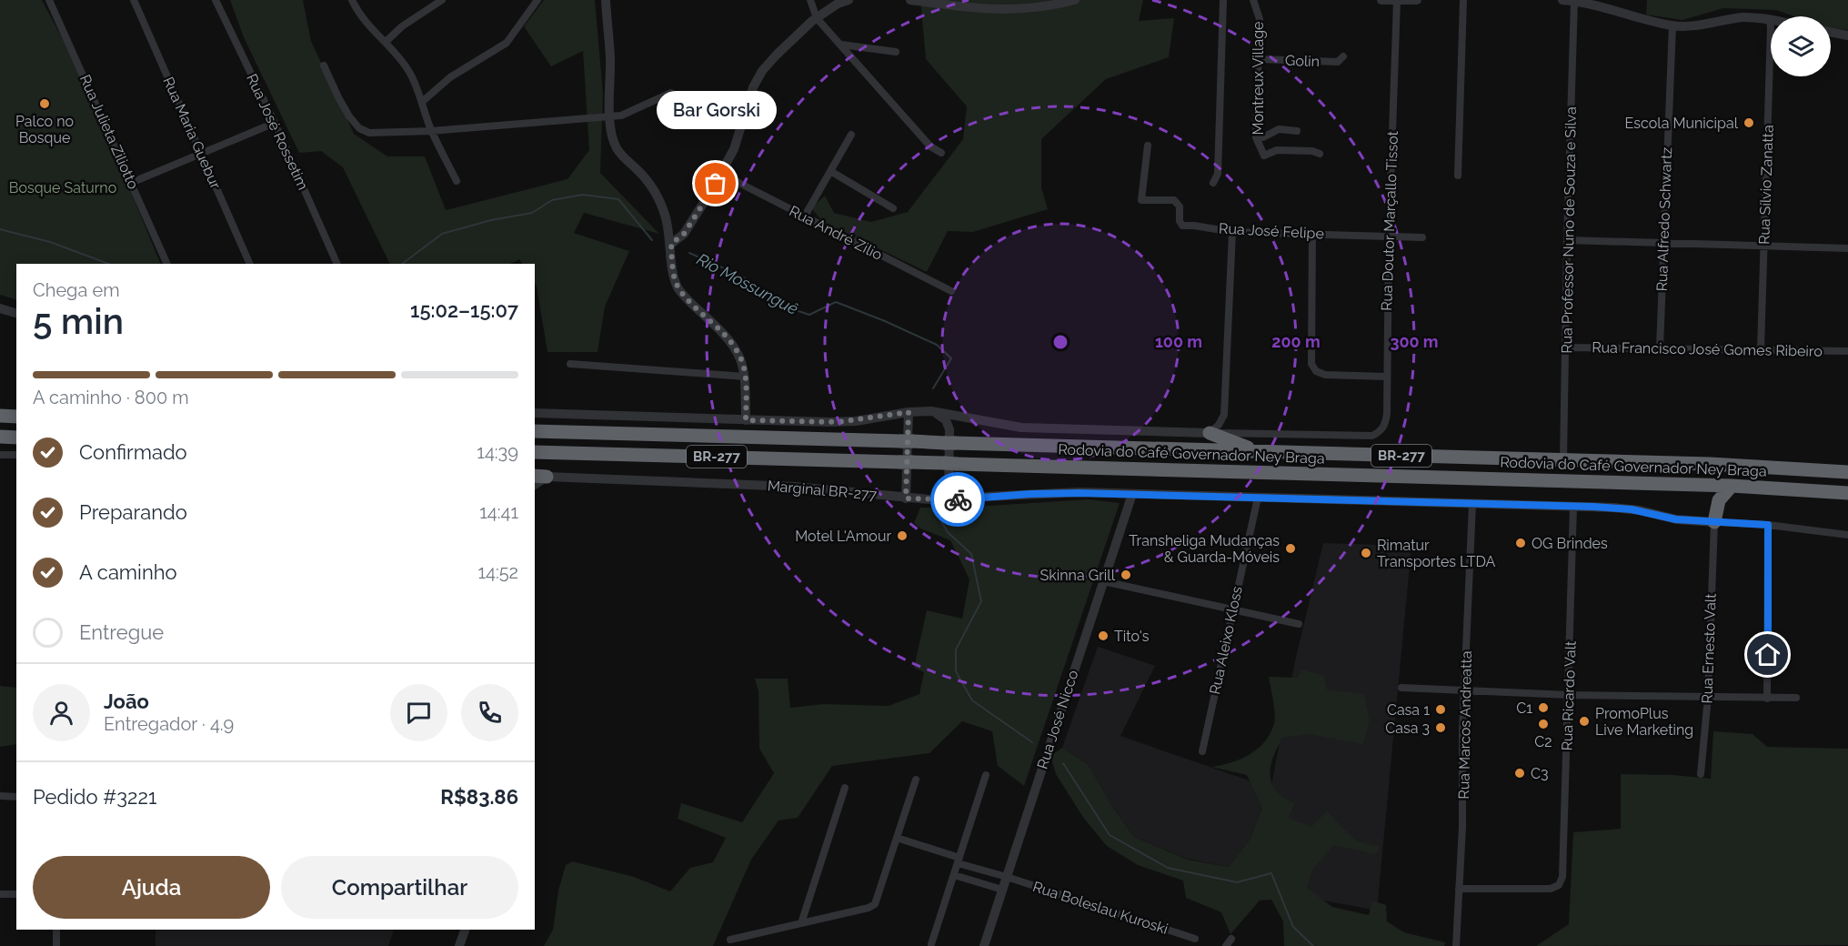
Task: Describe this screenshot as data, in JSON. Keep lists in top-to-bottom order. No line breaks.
{"streets":{"highway":["Rodovia do Café Governador Ney Braga","BR-277"],"street":["Golin","Montreux Village","Rua Julieta Ziliotto","Rua José Rossetim","Rua Maria Guebur","Rua Sílvio Zanatta","Rua Alfredo Schwartz","Rua Doutor Marçallo Tissot","Rua Professor Nuno de Souza e Silva","Rua José Felipe","Rua André Zilio","Rua Francisco José Gomes Ribeiro","Marginal BR-277","Rua Aleixo Kloss","Rua Ernesto Valt","Rua Ricardo Valt","Rua José Nicco","Rua Marcos Andreatta","Rua Boleslau Kuroski"]},"crossings":[["Golin","Montreux Village"],["Rua Sílvio Zanatta","Rua Francisco José Gomes Ribeiro"],["Rua Alfredo Schwartz","Rua Francisco José Gomes Ribeiro"],["Rua Doutor Marçallo Tissot","Rua José Felipe"],["Rua Professor Nuno de Souza e Silva","Rua Francisco José Gomes Ribeiro"],["Rua Professor Nuno de Souza e Silva","Rodovia do Café Governador Ney Braga"],["Marginal BR-277","Rua Aleixo Kloss"],["Marginal BR-277","Rua Ernesto Valt"],["Marginal BR-277","Rua Ricardo Valt"],["Marginal BR-277","Rua José Nicco"],["Marginal BR-277","Rua Marcos Andreatta"],["Rua Ricardo Valt","Rua Marcos Andreatta"],["Rua José Nicco","Rua Boleslau Kuroski"]],"water":["Rio Mossunguê"],"parks":["Bosque Saturno"],"places":["Palco no Bosque","Escola Municipal","Bar Gorski","Motel L'Amour","OG Brindes","Transheliga Mudanças & Guarda-Móveis","Rimatur Transportes LTDA","Skinna Grill","Tito's","C1","Casa 1","PromoPlus Live Marketing","C2","Casa 3","C3"],"page":{"bubble":"Bar Gorski","heading":["5 min","Chega em","15:02–15:07"],"panel":["João","Entregador · 4.9","Pedido #3221","R$83.86"],"bar":"A caminho · 800 m","list":[["Confirmado","14:39"],["Preparando","14:41"],["A caminho","14:52"],"Entregue"],"buttons":["Ajuda","Compartilhar"]},"rings":["100 m","200 m","300 m"]}
